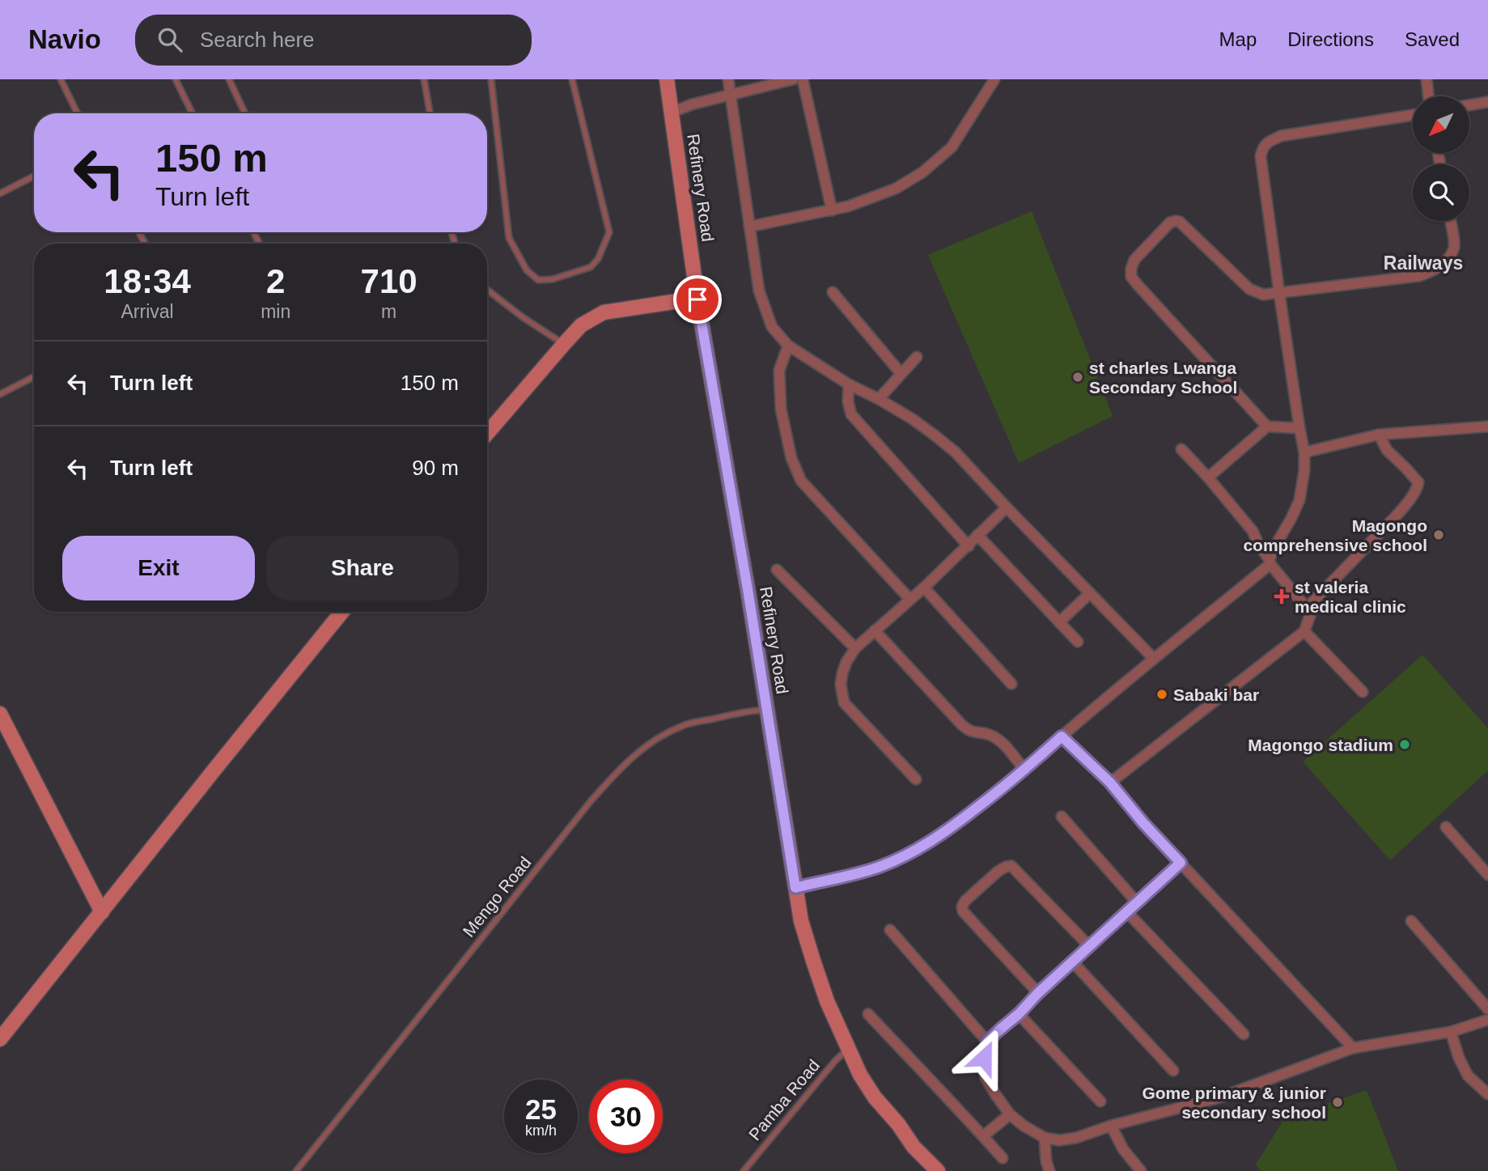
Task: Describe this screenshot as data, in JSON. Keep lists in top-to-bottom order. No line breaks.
{"streets":{"main road":["Refinery Road"],"lane":["Mengo Road","Pamba Road"]},"crossings":[["Refinery Road","Mengo Road"],["Refinery Road","Pamba Road"]],"districts":["Railways"],"places":{"other":["st charles Lwanga Secondary School","Magongo comprehensive school","Sabaki bar","Magongo stadium","Gome primary & junior secondary school"],"health":["st valeria medical clinic"]},"north":"bottom left","page":{"header":"Navio","search":"Search here","nav":["Map","Directions","Saved"],"turn":["150 m","Turn left"],"eta":["18:34","Arrival","2","min","710","m"],"list":[{"name":"Turn left","value":"150 m"},{"name":"Turn left","value":"90 m"}],"buttons":["Exit","Share"],"speed":"25 km/h","limit":"30"}}
